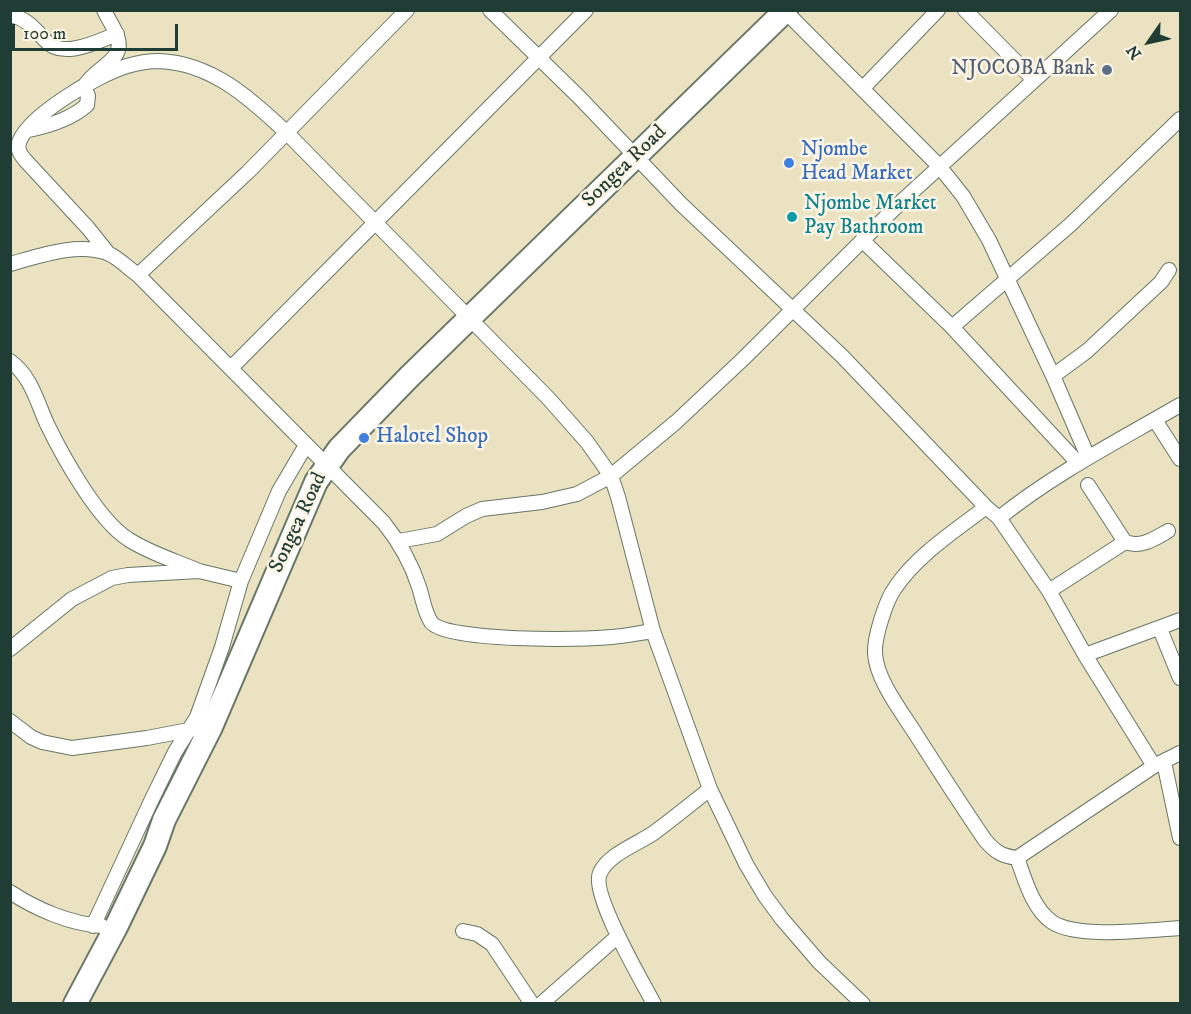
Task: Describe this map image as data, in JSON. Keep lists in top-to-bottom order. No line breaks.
{"streets":{"highway":["Songea Road"]},"places":["NJOCOBA Bank","Njombe Head Market","Njombe Market Pay Bathroom","Halotel Shop"],"scale_bar":"100 m","north":"bottom left"}
